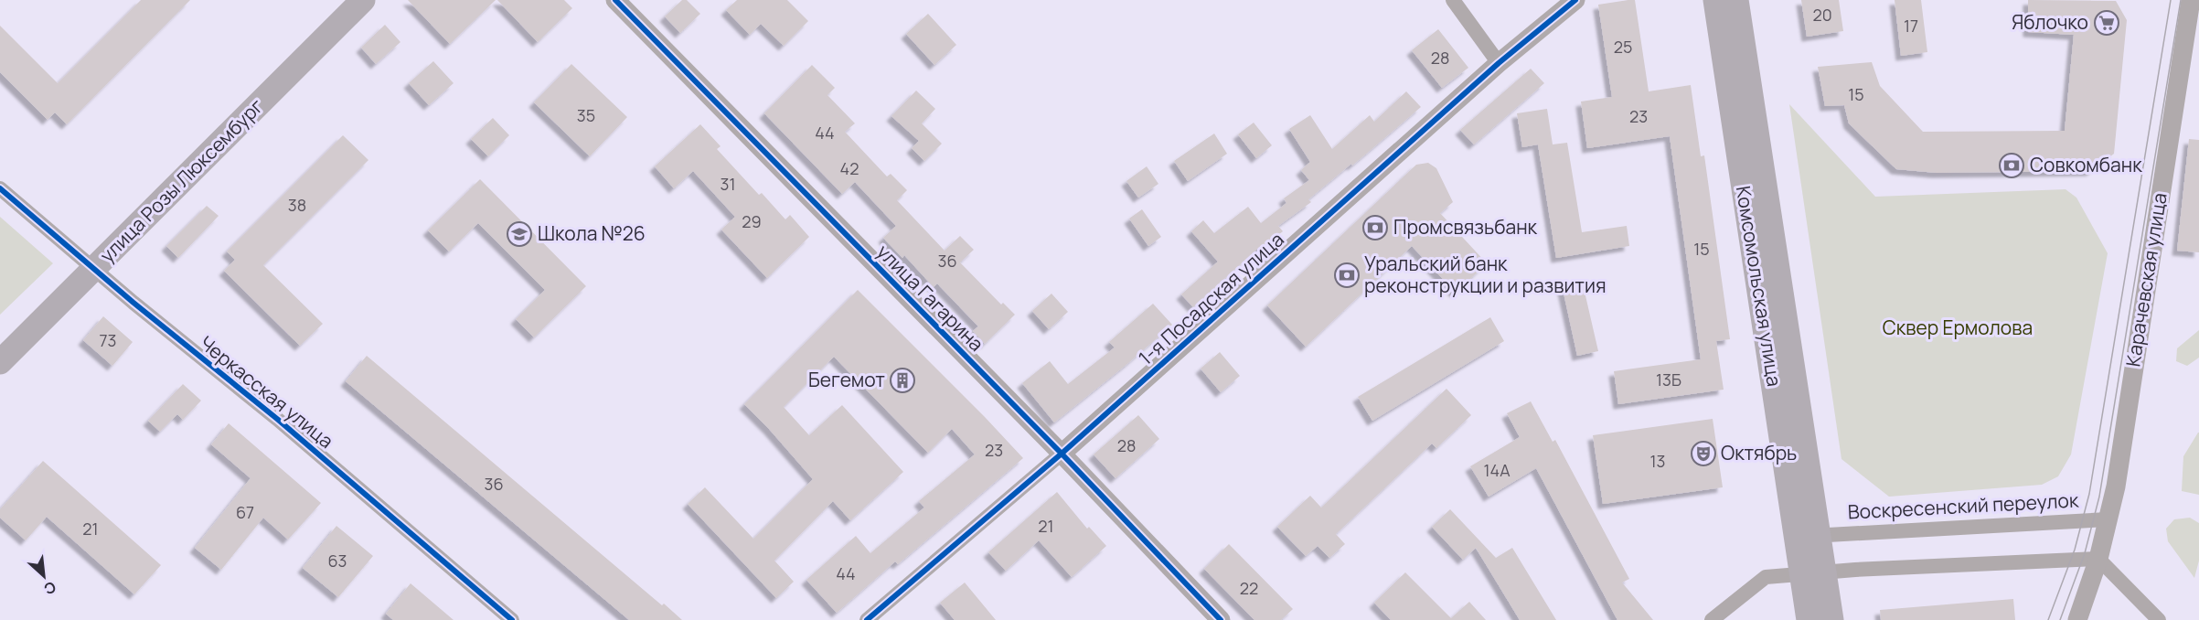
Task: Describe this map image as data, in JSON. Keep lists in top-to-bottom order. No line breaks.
{"streets":{"main road":["улица Розы Люксембург","Комсомольская улица"],"street":["Карачевская улица","улица Гагарина","1-я Посадская улица","Черкасская улица","Воскресенский переулок"]},"crossings":[["улица Розы Люксембург","Черкасская улица"],["Карачевская улица","Воскресенский переулок"],["Комсомольская улица","Воскресенский переулок"],["улица Гагарина","1-я Посадская улица"]],"parks":["Сквер Ермолова"],"places":{"supermarket":["Яблочко"],"bank":["Совкомбанк","Промсвязьбанк","Уральский банк реконструкции и развития"],"school or university":["Школа №26"],"building":["Бегемот"],"theatre":["Октябрь"]},"house_numbers":["20","17","25","28","15","35","23","44","42","31","38","29","15","36","73","13Б","28","23","13","14А","36","67","21","21","63","44","22"],"north":"bottom right"}
